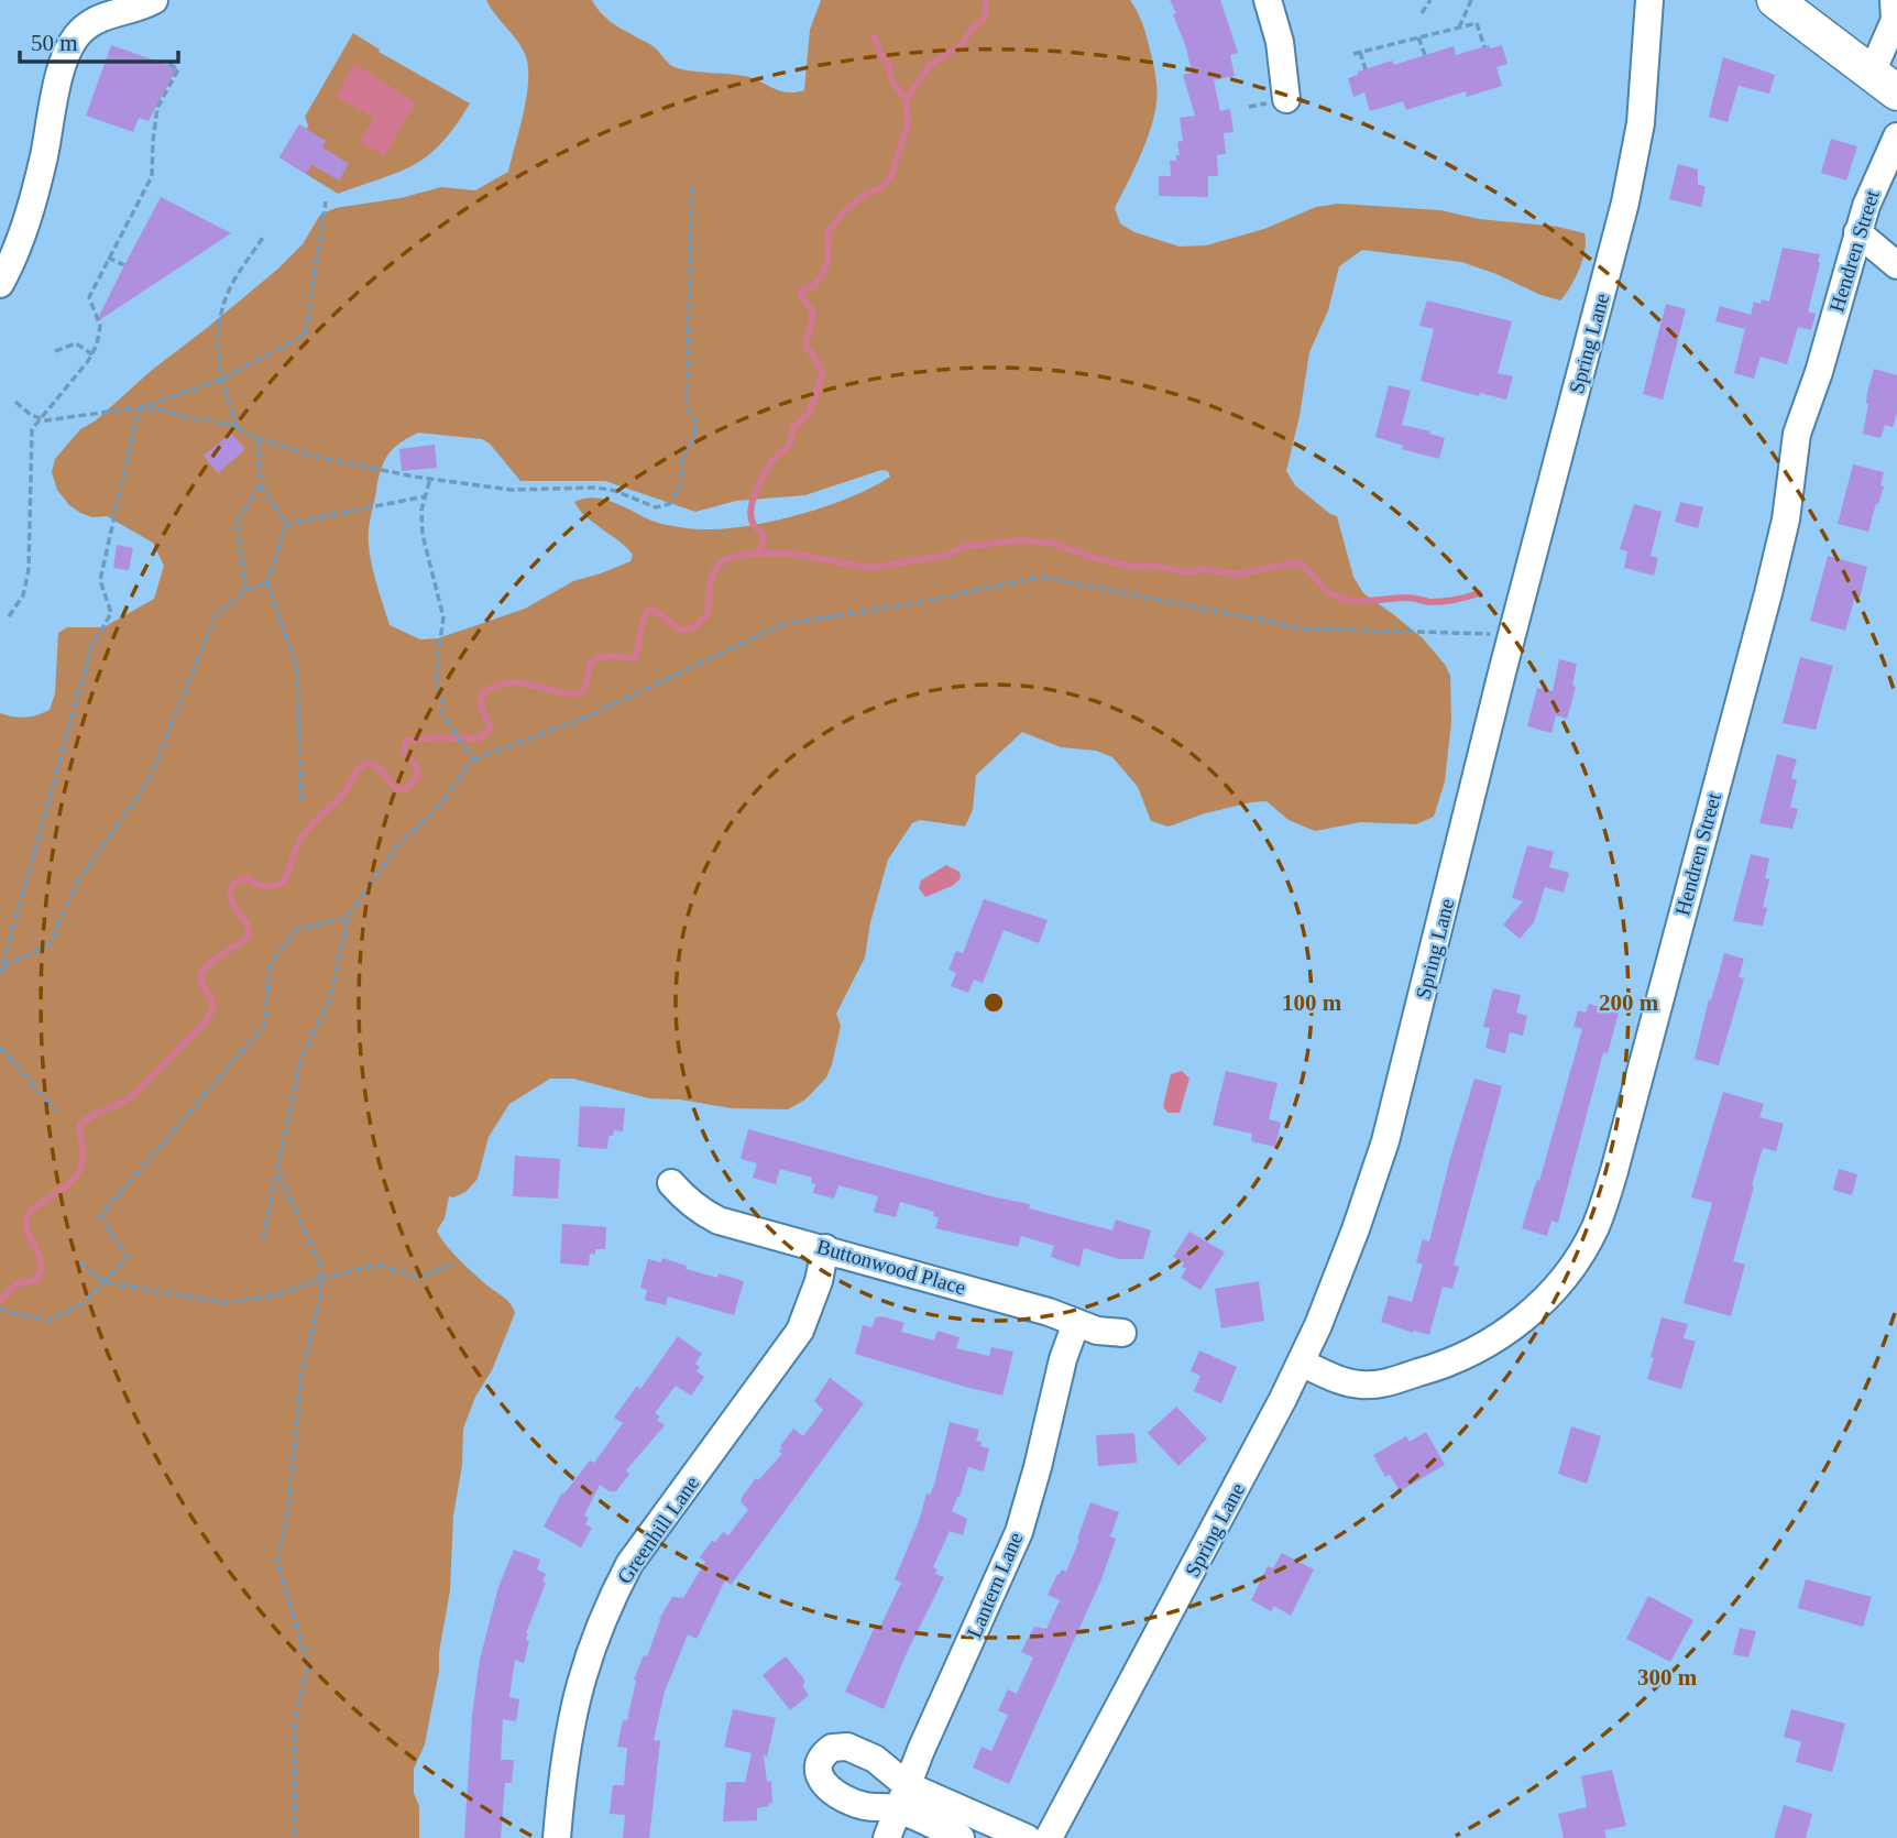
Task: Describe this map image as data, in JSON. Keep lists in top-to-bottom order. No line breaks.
{"streets":{"street":["Hendren Street","Spring Lane","Buttonwood Place","Greenhill Lane","Lantern Lane"]},"crossings":[["Hendren Street","Spring Lane"],["Buttonwood Place","Greenhill Lane"],["Buttonwood Place","Lantern Lane"]],"scale_bar":"50 m","rings":["100 m","200 m","300 m"]}
